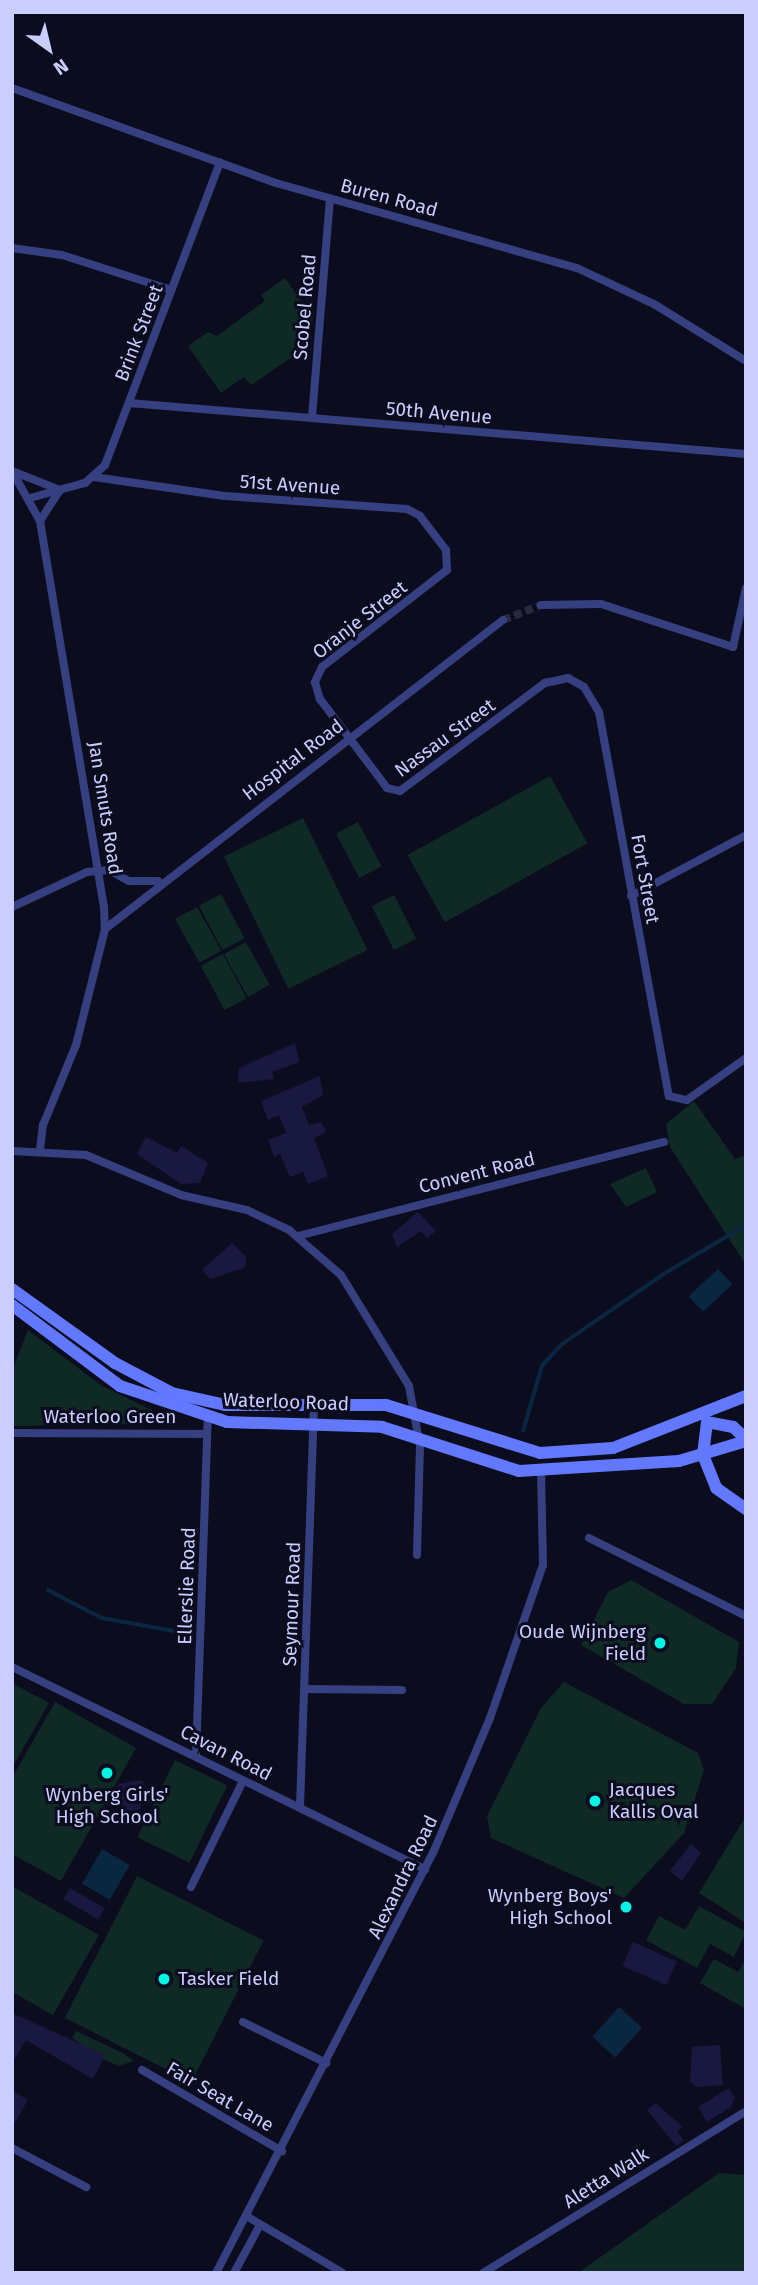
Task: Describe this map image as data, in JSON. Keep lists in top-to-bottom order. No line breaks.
{"streets":{"main road":["Waterloo Road"],"street":["Buren Road","Scobel Road","Brink Street","50th Avenue","51st Avenue","Oranje Street","Nassau Street","Hospital Road","Jan Smuts Road","Fort Street","Convent Road","Waterloo Green","Ellerslie Road","Seymour Road","Cavan Road","Alexandra Road","Fair Seat Lane","Aletta Walk"]},"crossings":[["Buren Road","Scobel Road"],["Buren Road","Brink Street"],["Scobel Road","50th Avenue"],["Brink Street","50th Avenue"],["Brink Street","51st Avenue"],["51st Avenue","Oranje Street"],["Oranje Street","Nassau Street"],["Oranje Street","Hospital Road"],["Nassau Street","Hospital Road"],["Nassau Street","Fort Street"],["Hospital Road","Jan Smuts Road"],["Waterloo Road","Ellerslie Road"],["Waterloo Road","Seymour Road"],["Waterloo Road","Alexandra Road"],["Waterloo Green","Ellerslie Road"],["Ellerslie Road","Cavan Road"],["Seymour Road","Cavan Road"],["Cavan Road","Alexandra Road"],["Alexandra Road","Fair Seat Lane"]],"places":["Oude Wijnberg Field","Wynberg Girls' High School","Jacques Kallis Oval","Wynberg Boys' High School","Tasker Field"],"north":"bottom right"}
